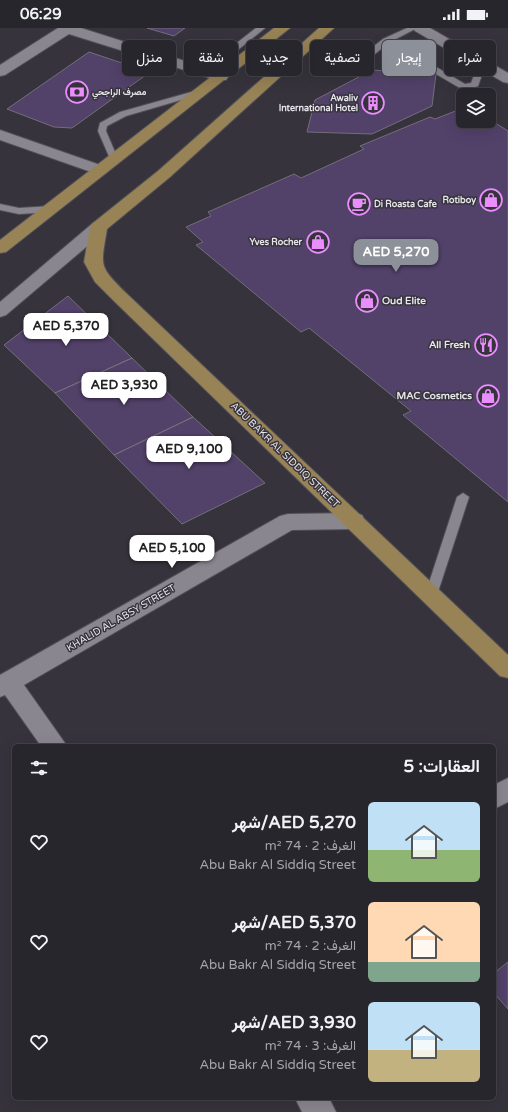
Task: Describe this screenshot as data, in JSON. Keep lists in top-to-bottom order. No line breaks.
{"streets":{"main road":["ABU BAKR AL SIDDIQ STREET"],"street":["KHALID AL ABSY STREET"]},"crossings":[["ABU BAKR AL SIDDIQ STREET","KHALID AL ABSY STREET"]],"places":{"bank":["مصرف الراجحي"],"building":["Awaliv International Hotel"],"shop":["Rotiboy","Yves Rocher","Oud Elite","MAC Cosmetics"],"cafe":["Di Roasta Cafe"],"restaurant":["All Fresh"]},"page":{"status":"06:29","chip":["شراء","إيجار","تصفية","جديد","شقة","منزل"],"price":["AED 5,270","AED 5,370","AED 3,930","AED 9,100","AED 5,100"],"heading":"العقارات: 5","list":[{"name":"AED 5,270/شهر","note":"الغرف: 2 · 74 m² · Abu Bakr Al Siddiq Street"},{"name":"AED 5,370/شهر","note":"الغرف: 2 · 74 m² · Abu Bakr Al Siddiq Street"},{"name":"AED 3,930/شهر","note":"الغرف: 3 · 74 m² · Abu Bakr Al Siddiq Street"}]}}
